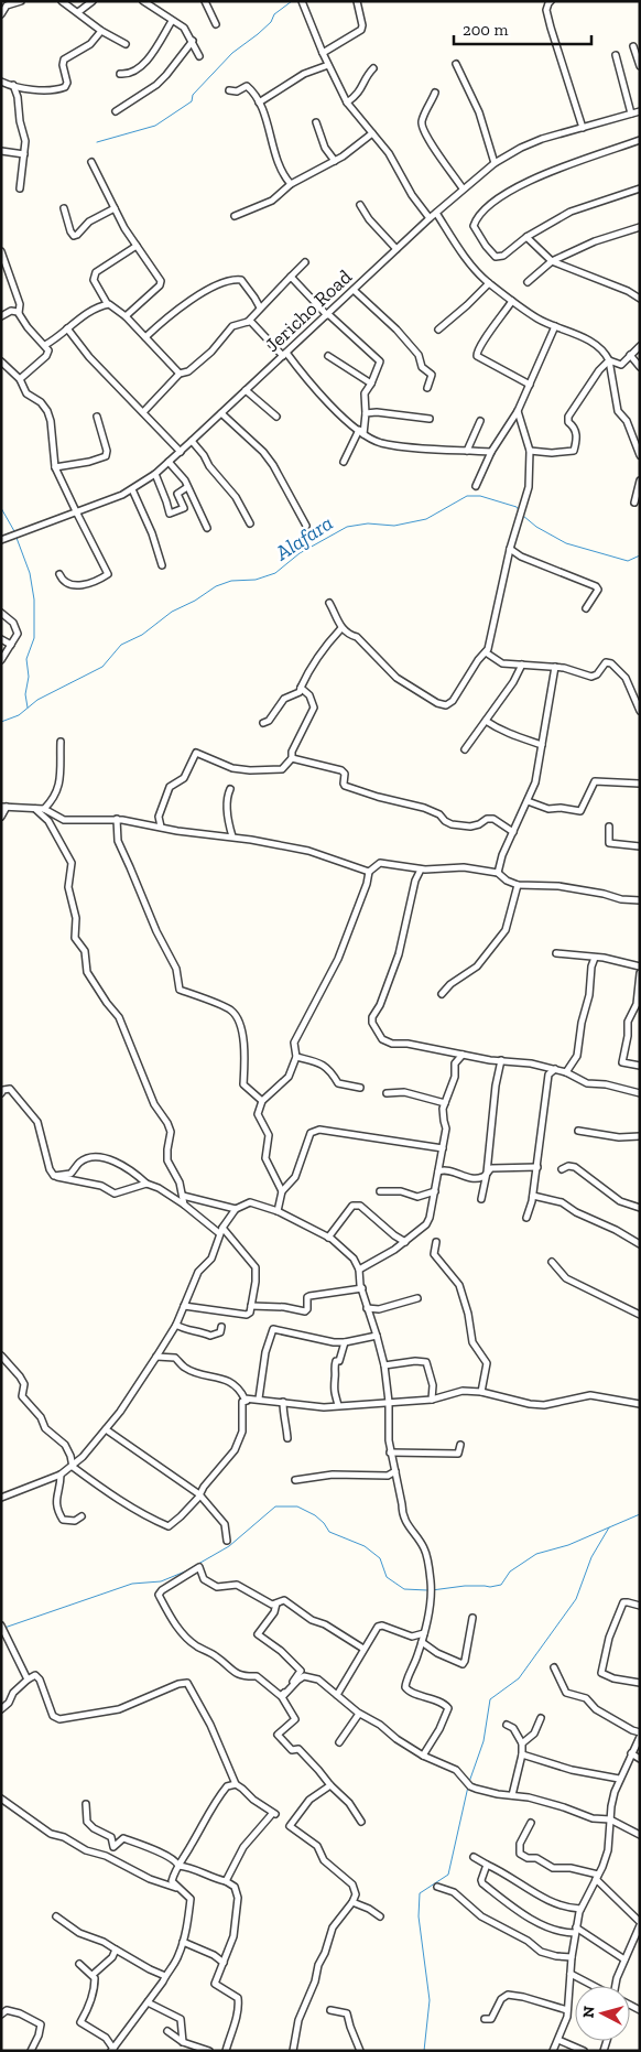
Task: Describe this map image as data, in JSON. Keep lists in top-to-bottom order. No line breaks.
{"streets":{"street":["Jericho Road"]},"water":["Alafara"],"scale_bar":"200 m","north":"left"}
